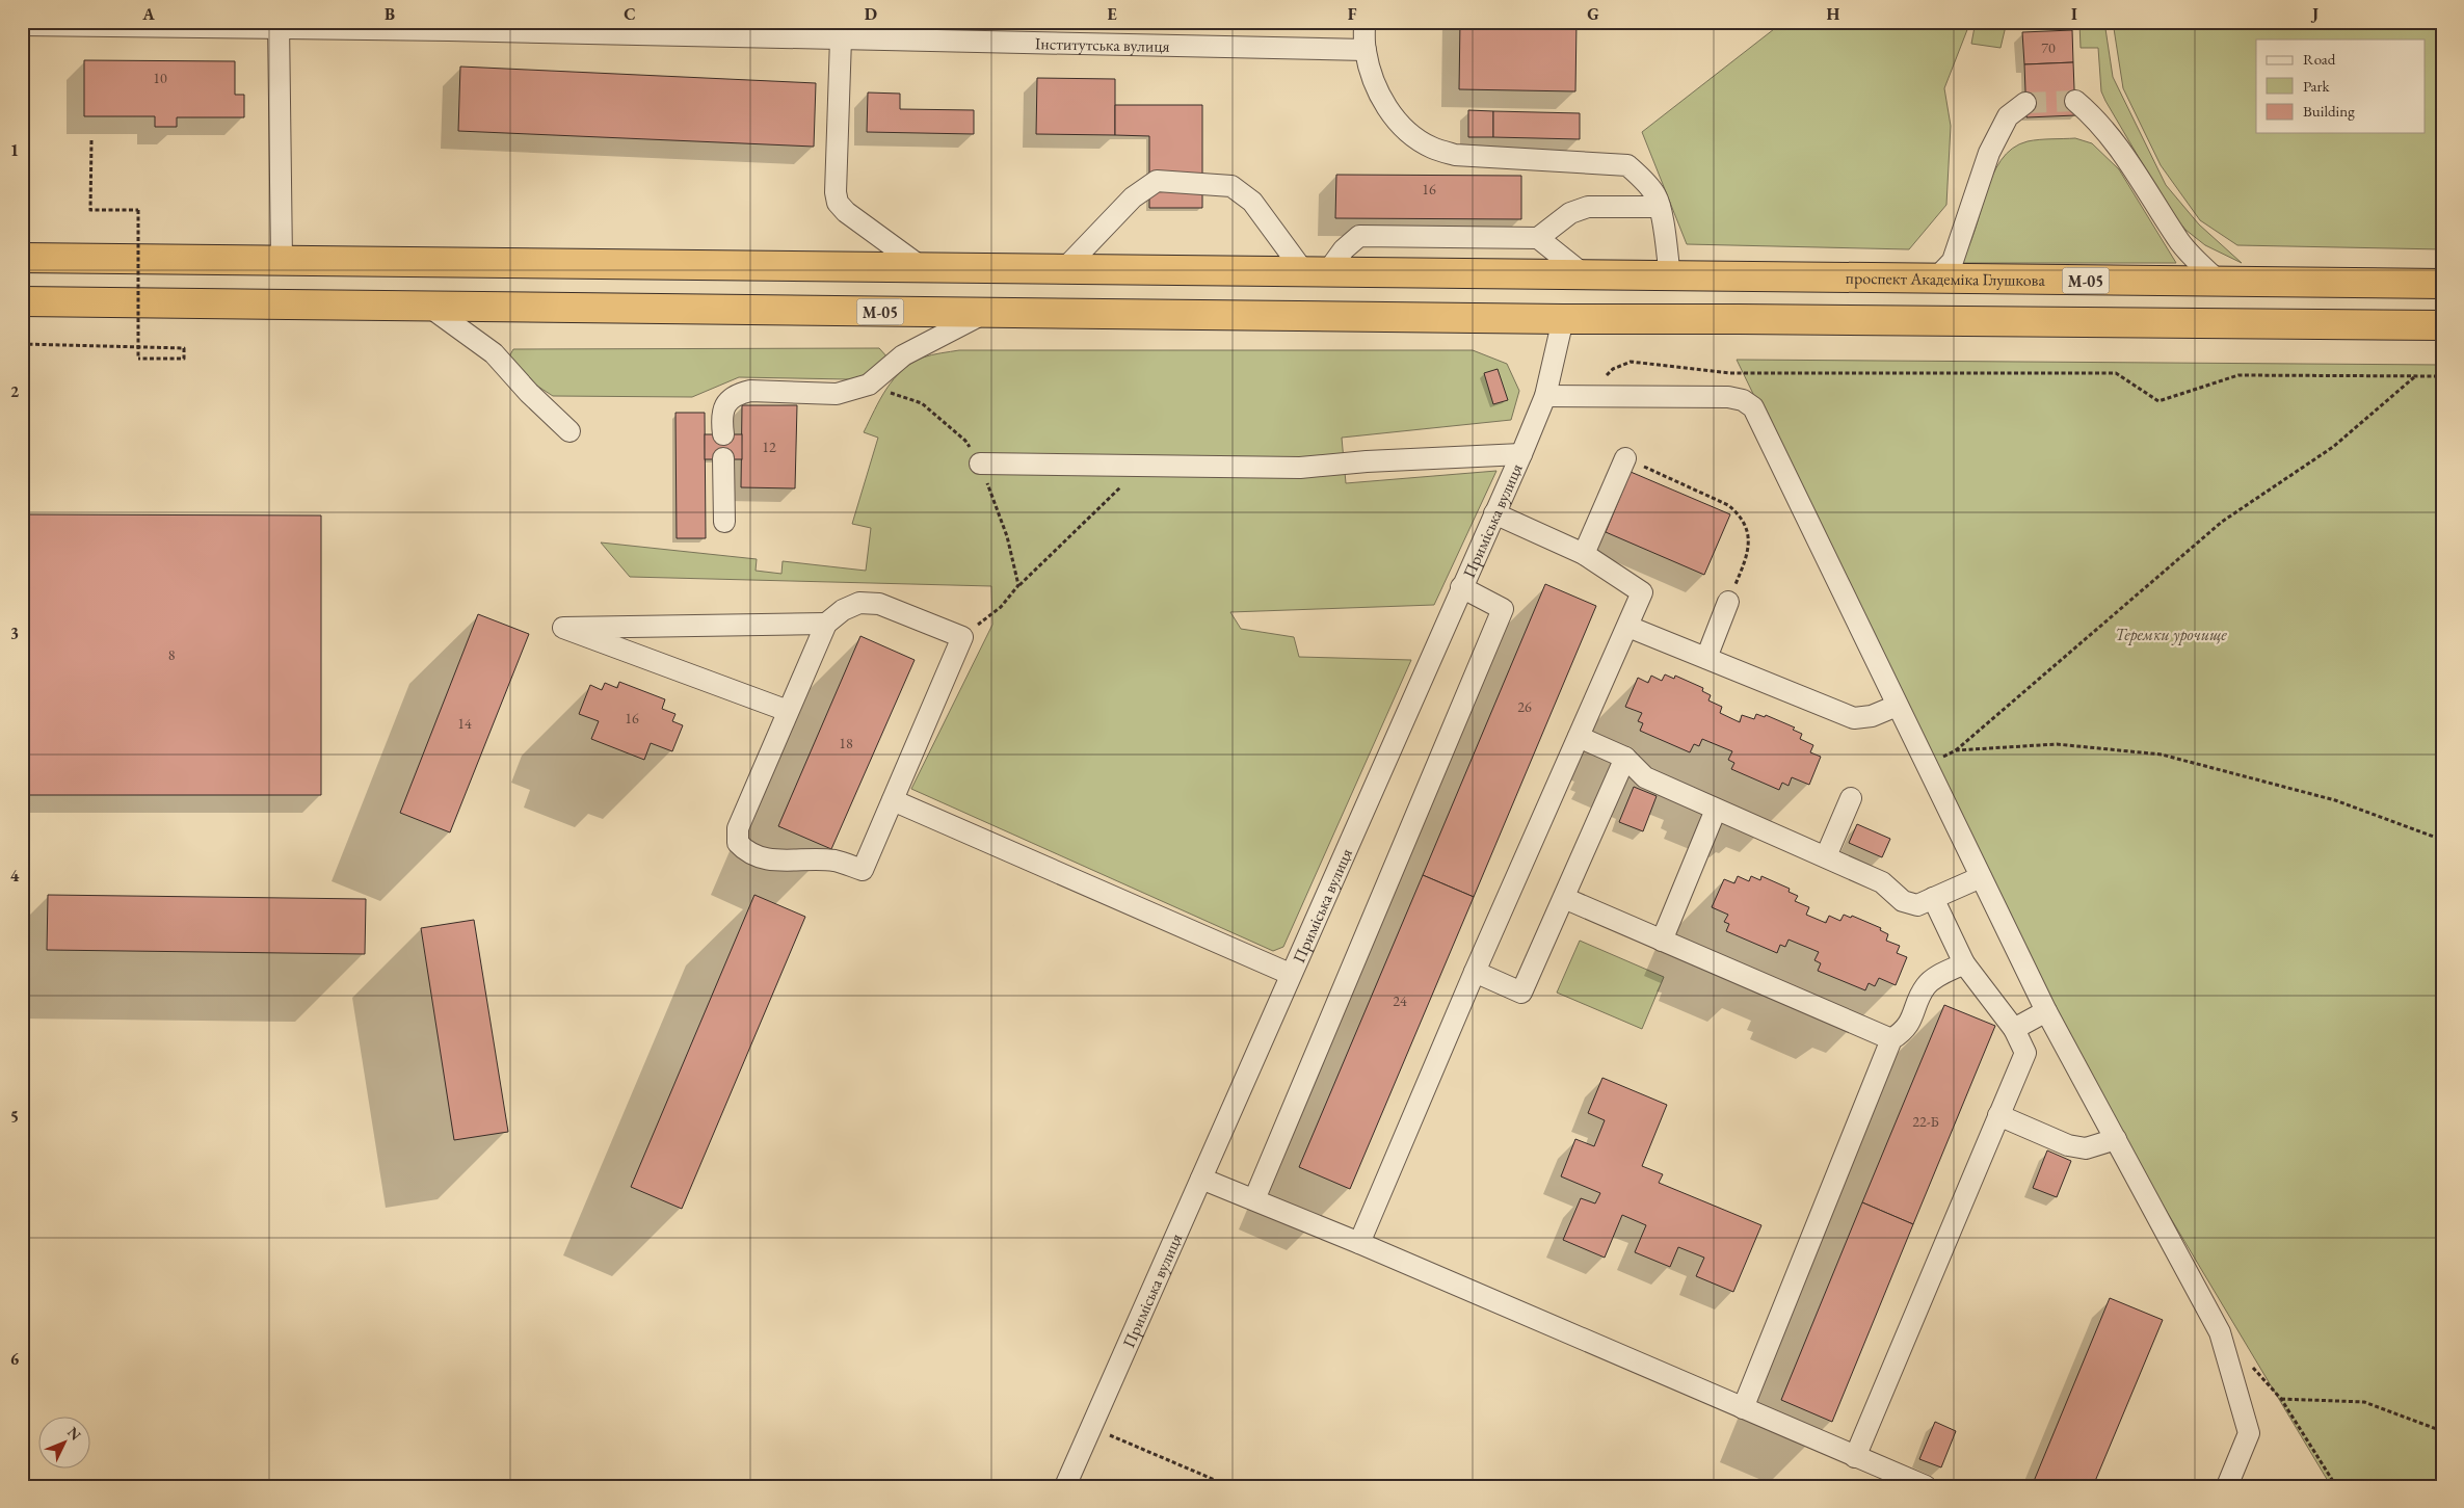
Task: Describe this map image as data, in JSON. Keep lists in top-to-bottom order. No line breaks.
{"streets":{"highway":["проспект Академіка Глушкова","М-05"],"street":["Інститутська вулиця","Приміська вулиця"]},"crossings":[["проспект Академіка Глушкова","М-05"],["М-05","Приміська вулиця"]],"parks":["Теремки урочище"],"house_numbers":["70","10","16","12","8","26","16","14","18","24","22-Б"],"legend":["Road","Park","Building"],"north":"top right","grid":{"columns":["A","B","C","D","E","F","G","H","I","J"],"rows":["1","2","3","4","5","6"]}}
